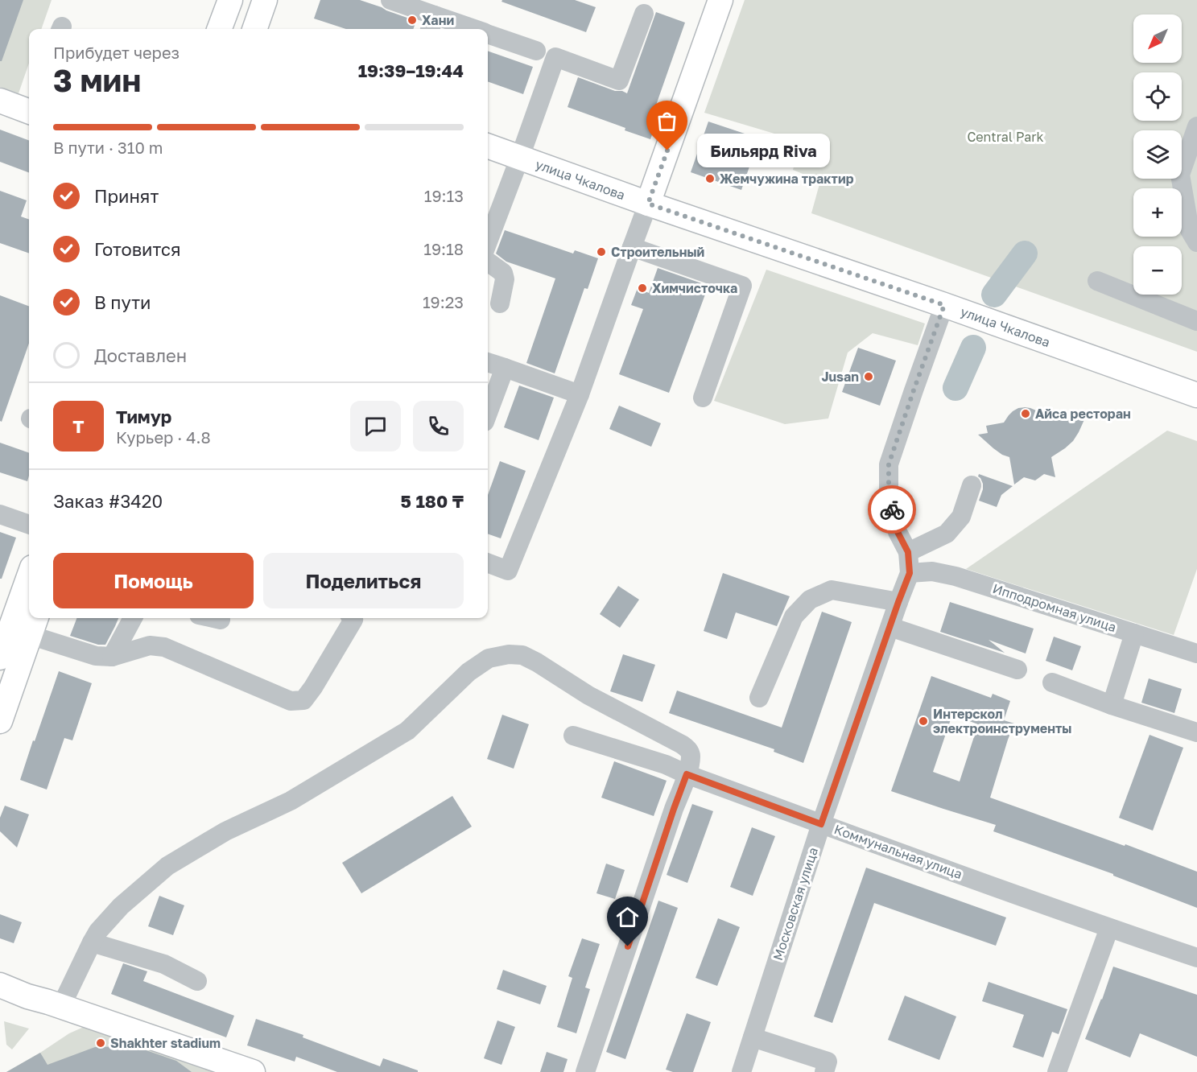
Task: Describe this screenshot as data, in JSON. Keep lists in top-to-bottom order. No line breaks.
{"streets":{"main road":["улица Чкалова"],"street":["Ипподромная улица","Коммунальная улица","Московская улица"]},"crossings":[["Ипподромная улица","Московская улица"],["Коммунальная улица","Московская улица"]],"parks":["Central Park"],"places":["Хани","Бильярд Riva","Жемчужина трактир","Строительный","Химчисточка","Jusan","Айса ресторан","Интерскол электроинструменты","Shakhter stadium"],"north":"bottom left","page":{"map_buttons":["+","−"],"heading":["3 мин","Прибудет через","19:39–19:44"],"panel":["Тимур","Курьер · 4.8","Заказ #3420","5 180 ₸"],"bar":"В пути · 310 m","bubble":"Бильярд Riva","list":[["Принят","19:13"],["Готовится","19:18"],["В пути","19:23"],"Доставлен"],"round":"Т","buttons":["Помощь","Поделиться"]}}
